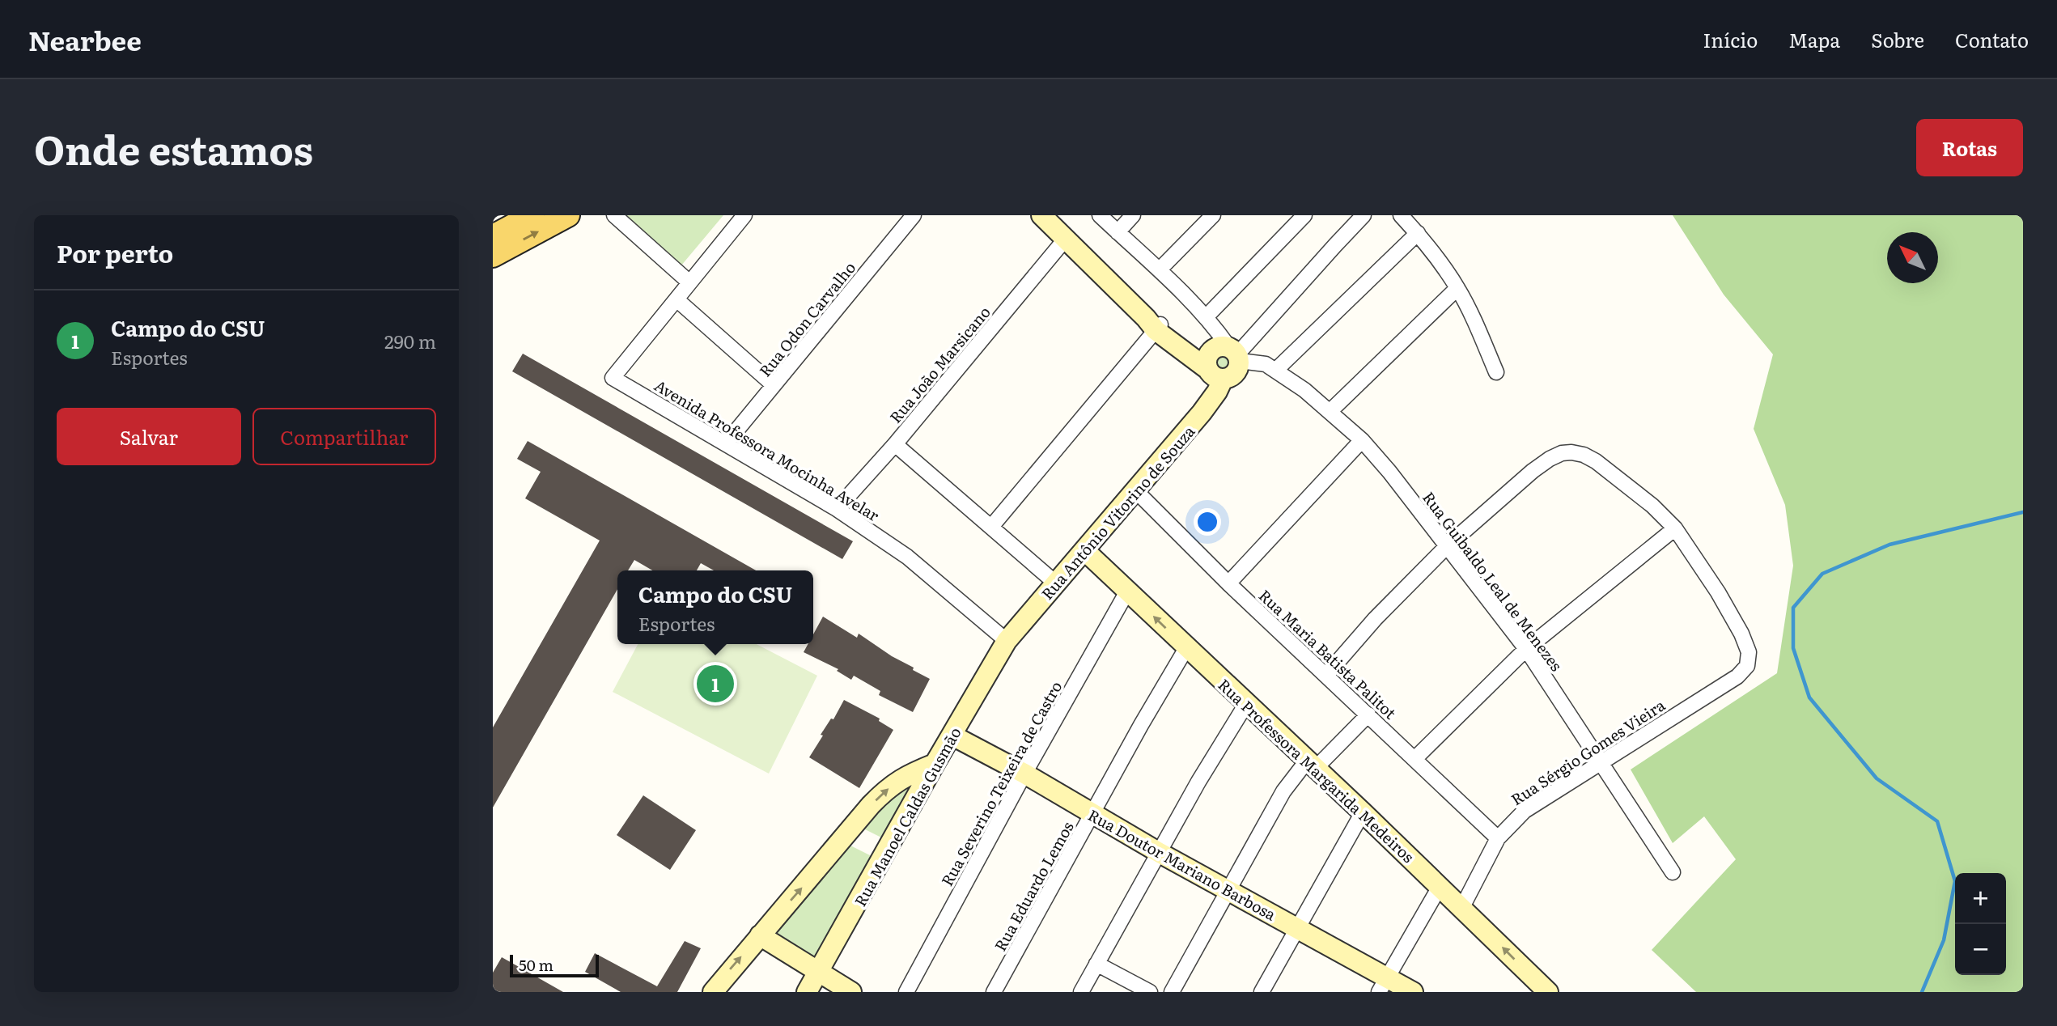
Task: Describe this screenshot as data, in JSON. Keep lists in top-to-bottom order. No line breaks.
{"streets":{"main road":["Rua Antônio Vitorino de Souza","Rua Professora Margarida Medeiros","Rua Manoel Caldas Gusmão","Rua Doutor Mariano Barbosa"],"street":["Rua Odon Carvalho","Rua João Marsicano","Avenida Professora Mocinha Avelar","Rua Guibaldo Leal de Menezes","Rua Maria Batista Palitot","Rua Sérgio Gomes Vieira","Rua Severino Teixeira de Castro","Rua Eduardo Lemos"]},"crossings":[["Rua Odon Carvalho","Avenida Professora Mocinha Avelar"],["Rua João Marsicano","Avenida Professora Mocinha Avelar"],["Avenida Professora Mocinha Avelar","Rua Antônio Vitorino de Souza"],["Avenida Professora Mocinha Avelar","Rua Manoel Caldas Gusmão"],["Rua Antônio Vitorino de Souza","Rua Maria Batista Palitot"],["Rua Antônio Vitorino de Souza","Rua Professora Margarida Medeiros"],["Rua Antônio Vitorino de Souza","Rua Manoel Caldas Gusmão"],["Rua Guibaldo Leal de Menezes","Rua Sérgio Gomes Vieira"],["Rua Maria Batista Palitot","Rua Sérgio Gomes Vieira"],["Rua Sérgio Gomes Vieira","Rua Professora Margarida Medeiros"],["Rua Professora Margarida Medeiros","Rua Severino Teixeira de Castro"],["Rua Professora Margarida Medeiros","Rua Eduardo Lemos"],["Rua Severino Teixeira de Castro","Rua Doutor Mariano Barbosa"],["Rua Manoel Caldas Gusmão","Rua Doutor Mariano Barbosa"],["Rua Doutor Mariano Barbosa","Rua Eduardo Lemos"]],"scale_bar":"50 m","north":"top left","page":{"header":"Nearbee","nav":["Início","Mapa","Sobre","Contato"],"title":"Onde estamos","buttons":["Rotas",["Salvar","Compartilhar"]],"heading":"Por perto","list":[{"mark":"1","name":"Campo do CSU","note":"Esportes","value":"290 m"}],"popup":["Campo do CSU","Esportes"],"pins":"1","map_buttons":["+","−"],"scale":"50 m"}}
